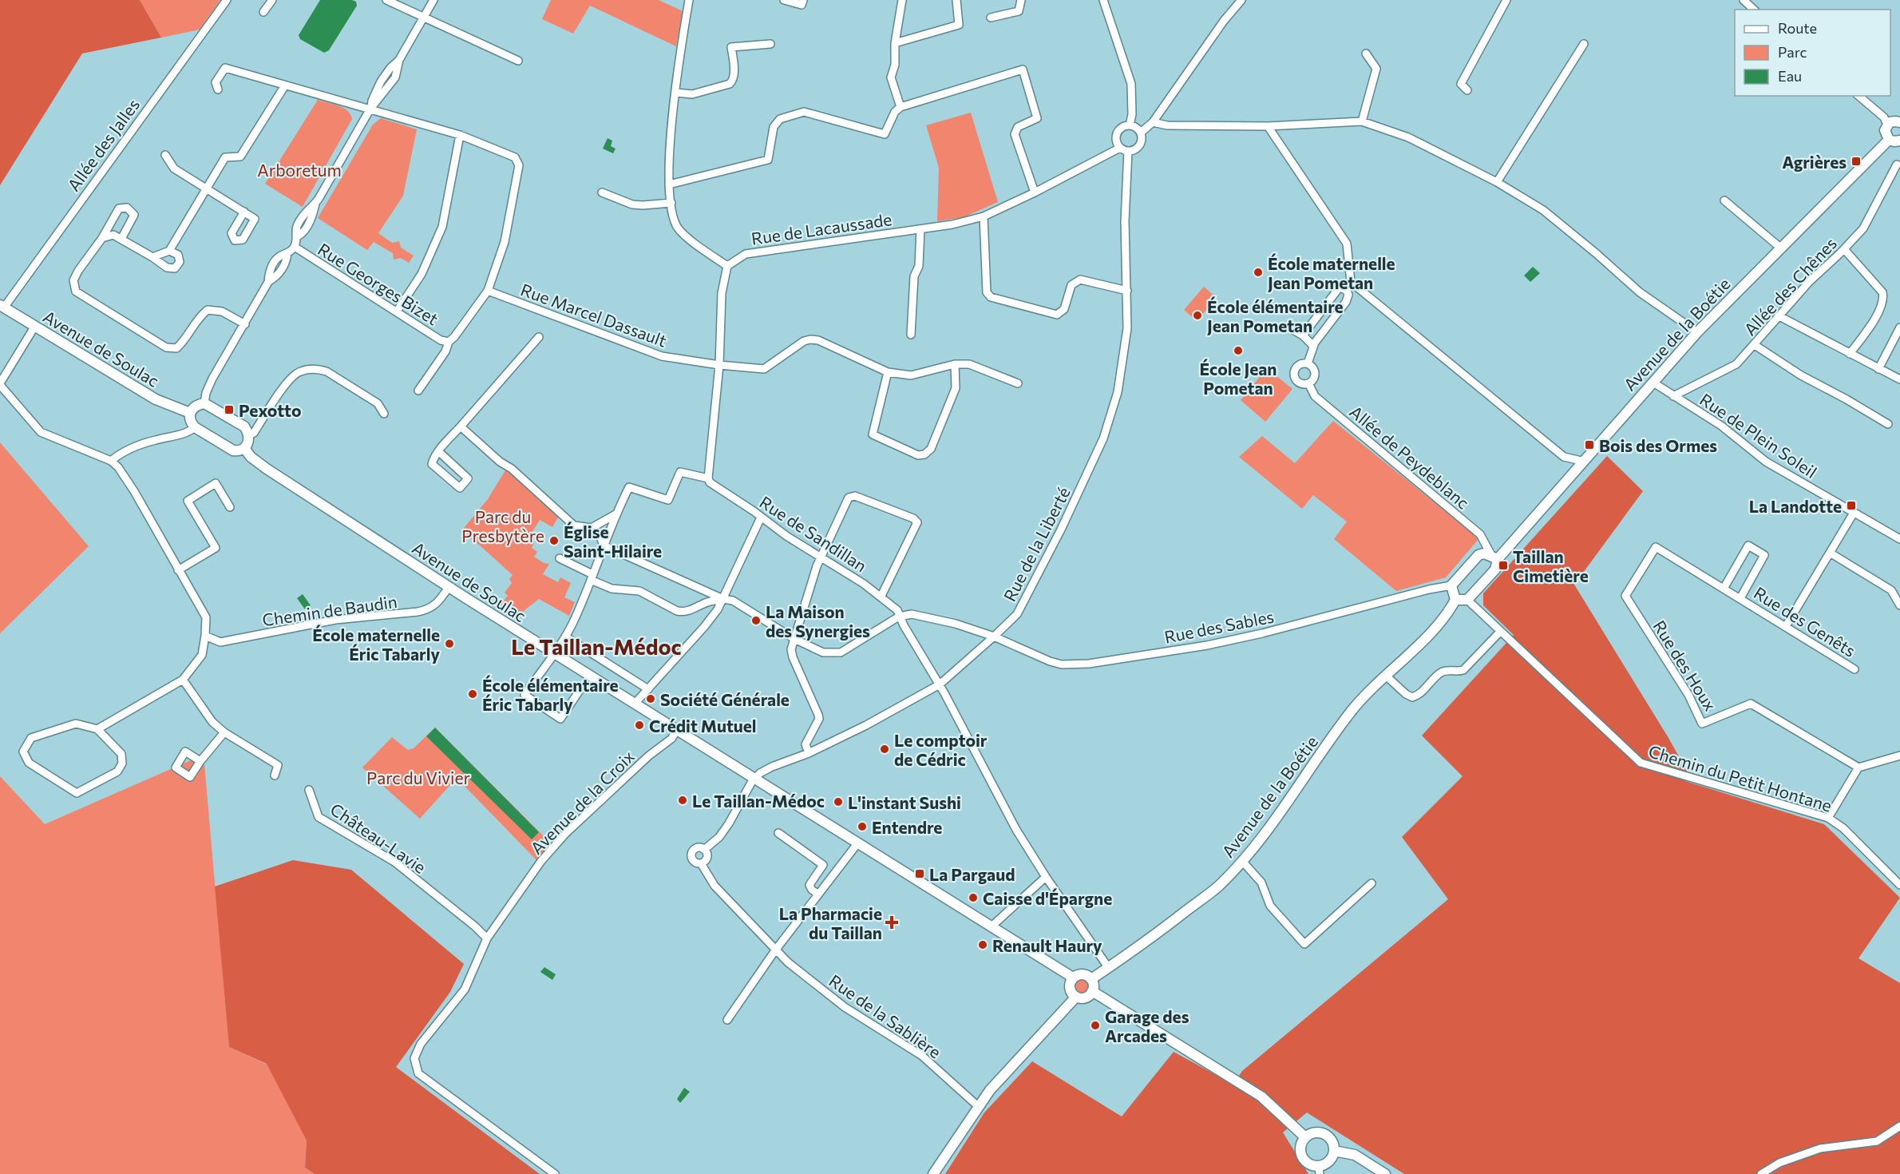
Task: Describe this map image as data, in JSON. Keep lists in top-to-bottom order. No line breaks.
{"streets":{"main road":["Avenue de la Boétie","Avenue de Soulac"],"street":["Allée des Jalles","Rue de Lacaussade","Rue Georges Bizet","Allée des Chênes","Rue Marcel Dassault","Rue de Plein Soleil","Allée de Peydeblanc","Rue de Sandillan","Rue de la Liberté","Chemin de Baudin","Rue des Genêts","Rue des Sables","Rue des Houx","Chemin du Petit Hontane","Avenue de la Croix","Château-Lavie","Rue de la Sablière"]},"crossings":[["Allée des Jalles","Avenue de Soulac"],["Rue de Lacaussade","Rue de la Liberté"],["Allée des Chênes","Rue de Plein Soleil"],["Avenue de la Boétie","Avenue de Soulac"],["Avenue de la Boétie","Rue de Plein Soleil"],["Avenue de la Boétie","Allée de Peydeblanc"],["Avenue de la Boétie","Rue de Sandillan"],["Avenue de Soulac","Rue de la Liberté"],["Avenue de Soulac","Chemin de Baudin"],["Avenue de Soulac","Avenue de la Croix"],["Rue de Sandillan","Rue de la Liberté"],["Rue de Sandillan","Rue des Sables"],["Rue de la Liberté","Rue des Sables"],["Rue des Genêts","Rue des Houx"],["Avenue de la Croix","Château-Lavie"]],"districts":["Le Taillan-Médoc"],"parks":["Arboretum","Parc du Presbytère","Parc du Vivier"],"places":{"transit":["Agrières","Pexotto","Bois des Ormes","La Landotte","Taillan Cimetière","La Pargaud"],"other":["École maternelle Jean Pometan","École élémentaire Jean Pometan","École Jean Pometan","Église Saint-Hilaire","La Maison des Synergies","École maternelle Éric Tabarly","École élémentaire Éric Tabarly","Société Générale","Crédit Mutuel","Le comptoir de Cédric","Le Taillan-Médoc","L'instant Sushi","Entendre","Caisse d'Épargne","Renault Haury","Garage des Arcades"],"health":["La Pharmacie du Taillan"]},"legend":["Route","Parc","Eau"]}
